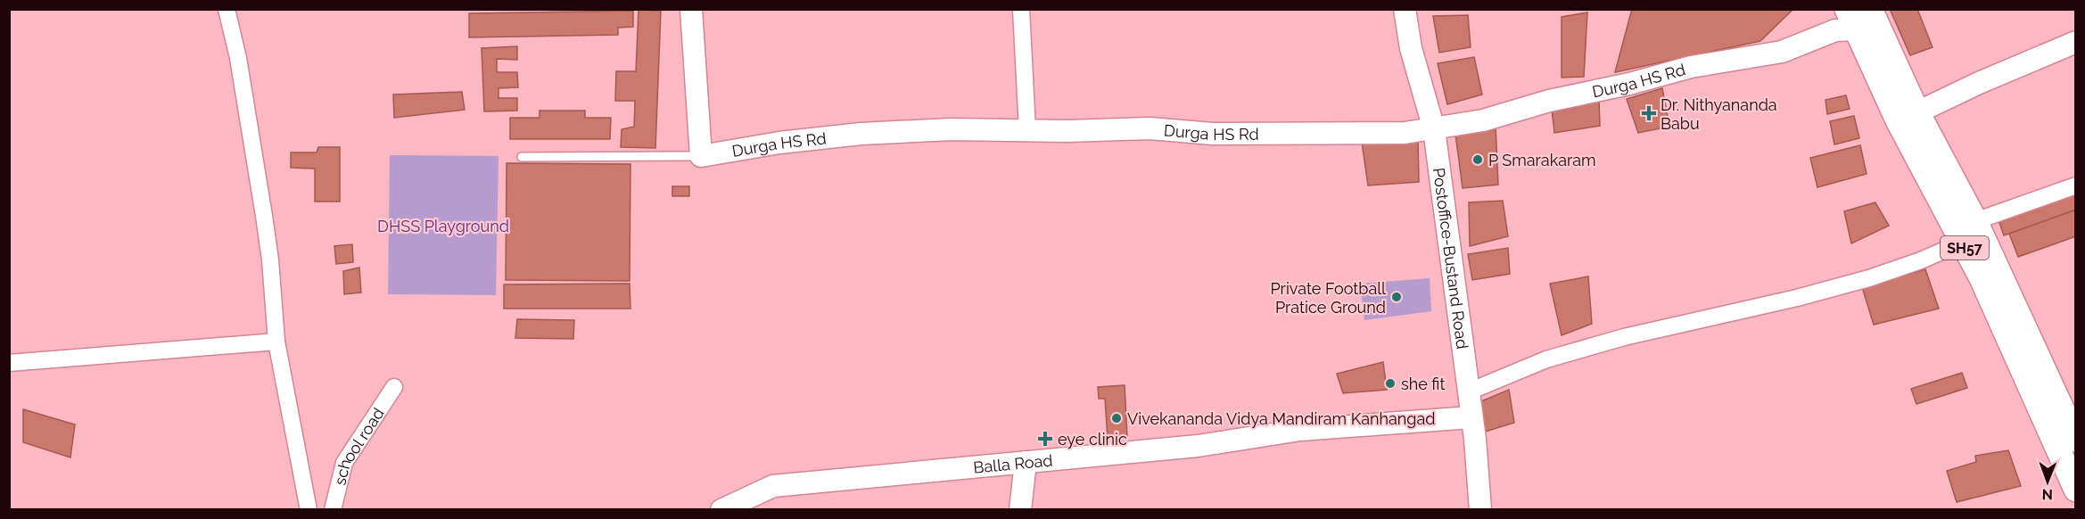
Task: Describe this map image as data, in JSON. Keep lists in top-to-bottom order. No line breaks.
{"streets":{"main road":["SH57"],"street":["Durga HS Rd","Postoffice-Bustand Road","school road","Balla Road"]},"crossings":[["Durga HS Rd","SH57"],["Durga HS Rd","Postoffice-Bustand Road"],["Postoffice-Bustand Road","Balla Road"]],"parks":["DHSS Playground"],"places":{"health":["Dr. Nithyananda Babu","eye clinic"],"other":["P Smarakaram","Private Football Pratice Ground","she fit","Vivekananda Vidya Mandiram Kanhangad"]},"north":"bottom"}
